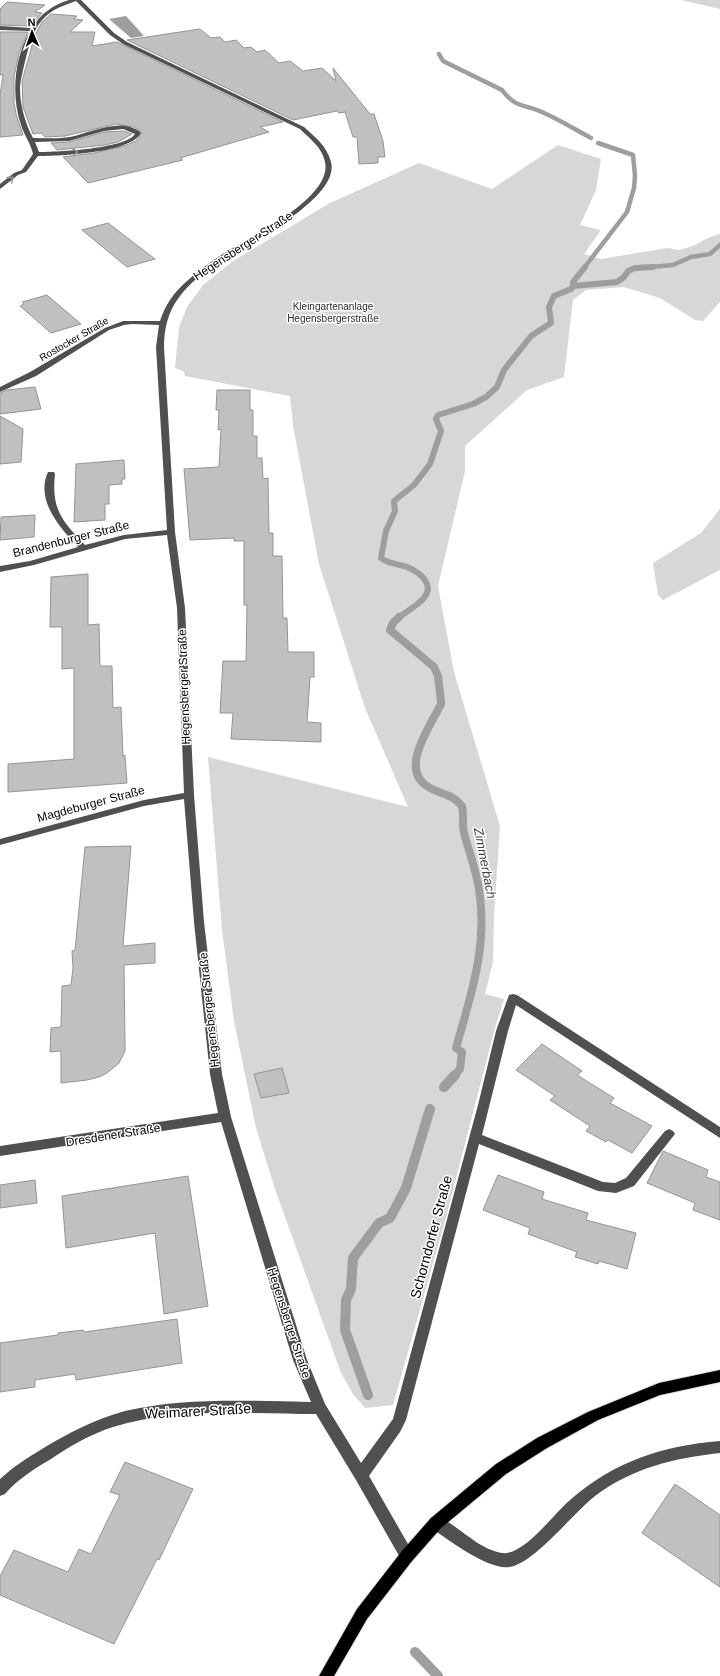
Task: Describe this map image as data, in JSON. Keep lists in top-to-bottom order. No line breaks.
{"streets":{"street":["Hegensberger Straße","Rostocker Straße","Brandenburger Straße","Magdeburger Straße","Dresdener Straße","Schorndorfer Straße","Weimarer Straße"]},"crossings":[["Hegensberger Straße","Rostocker Straße"],["Hegensberger Straße","Brandenburger Straße"],["Hegensberger Straße","Magdeburger Straße"],["Hegensberger Straße","Dresdener Straße"],["Hegensberger Straße","Schorndorfer Straße"],["Hegensberger Straße","Weimarer Straße"]],"water":["Zimmerbach"],"parks":["Kleingartenanlage Hegensbergerstraße"],"north":"top"}
